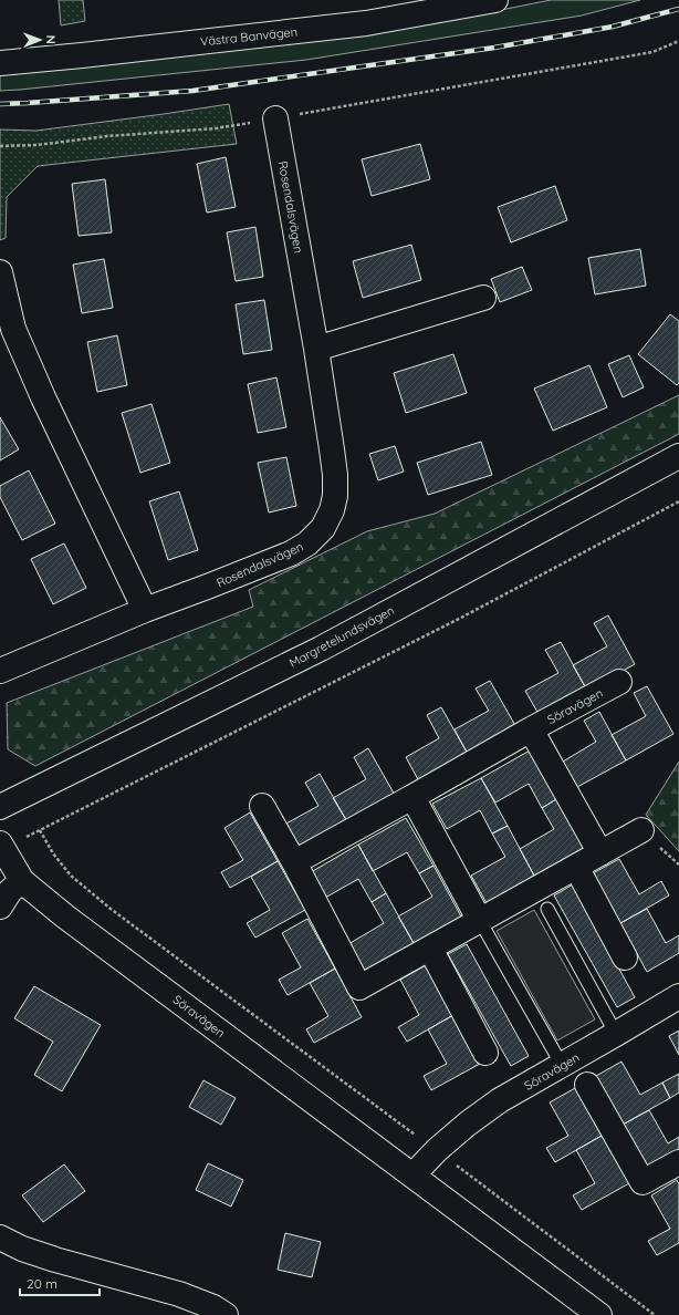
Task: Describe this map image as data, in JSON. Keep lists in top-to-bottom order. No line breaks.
{"streets":{"street":["Västra Banvägen","Rosendalsvägen","Margretelundsvägen","Söravägen"]},"scale_bar":"20 m","north":"right"}
